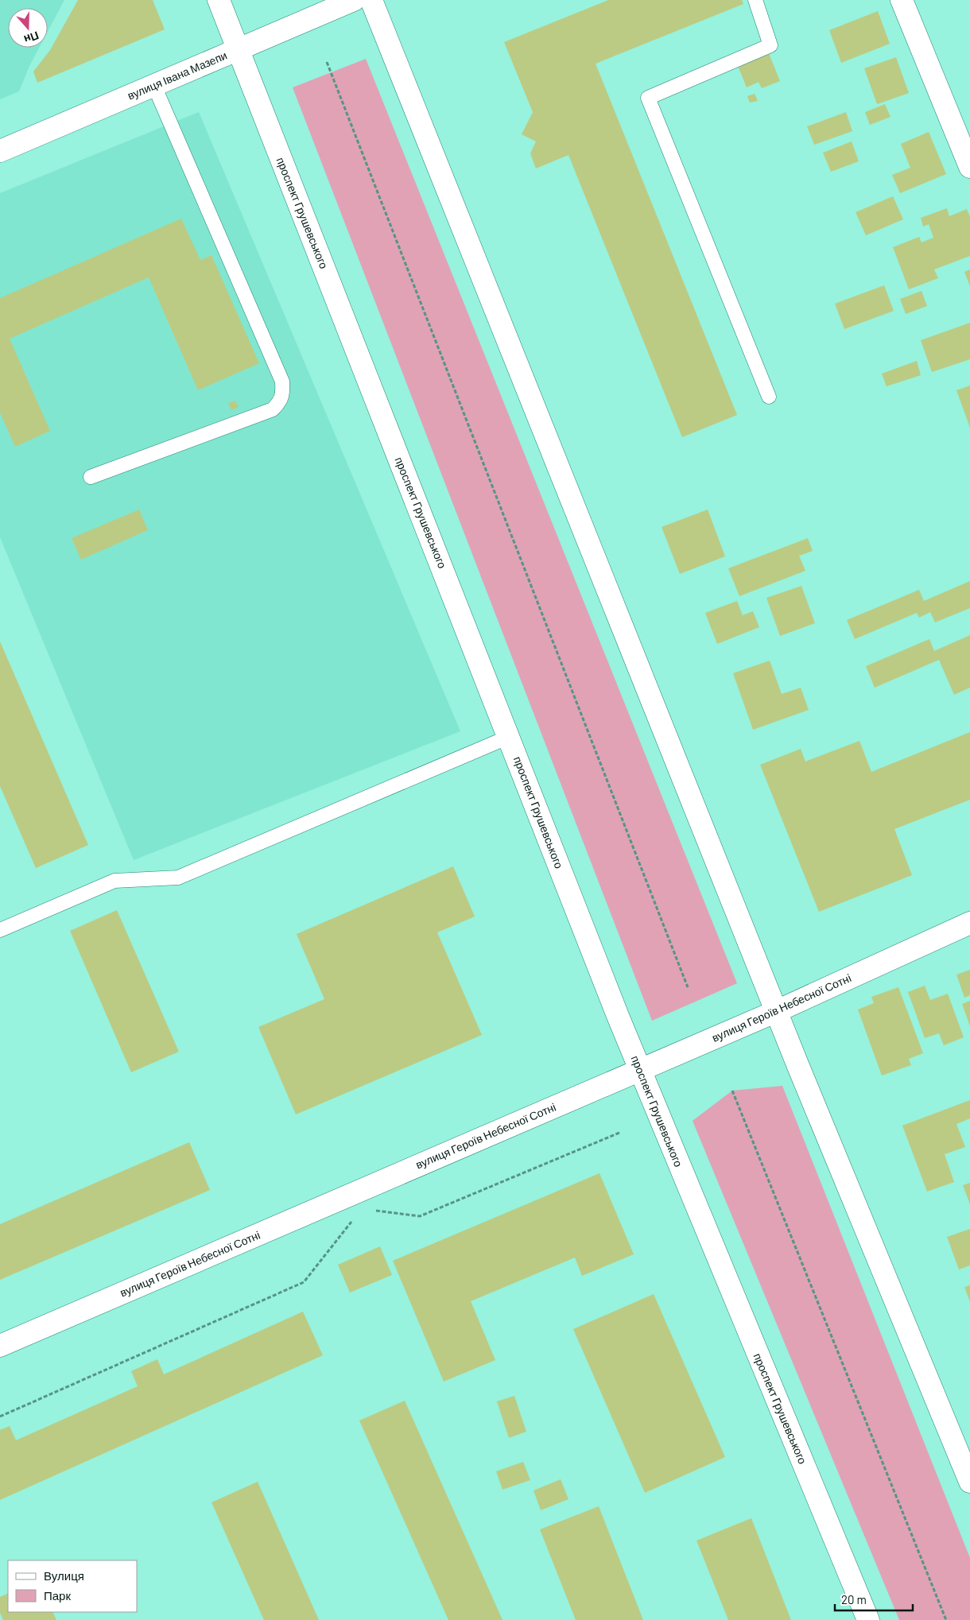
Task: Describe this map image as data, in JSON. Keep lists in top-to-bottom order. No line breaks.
{"streets":{"main road":["вулиця Івана Мазепи","проспект Грушевського","вулиця Героїв Небесної Сотні"]},"crossings":[["вулиця Івана Мазепи","проспект Грушевського"],["проспект Грушевського","вулиця Героїв Небесної Сотні"]],"legend":["Вулиця","Парк"],"scale_bar":"20 m","north":"bottom"}
